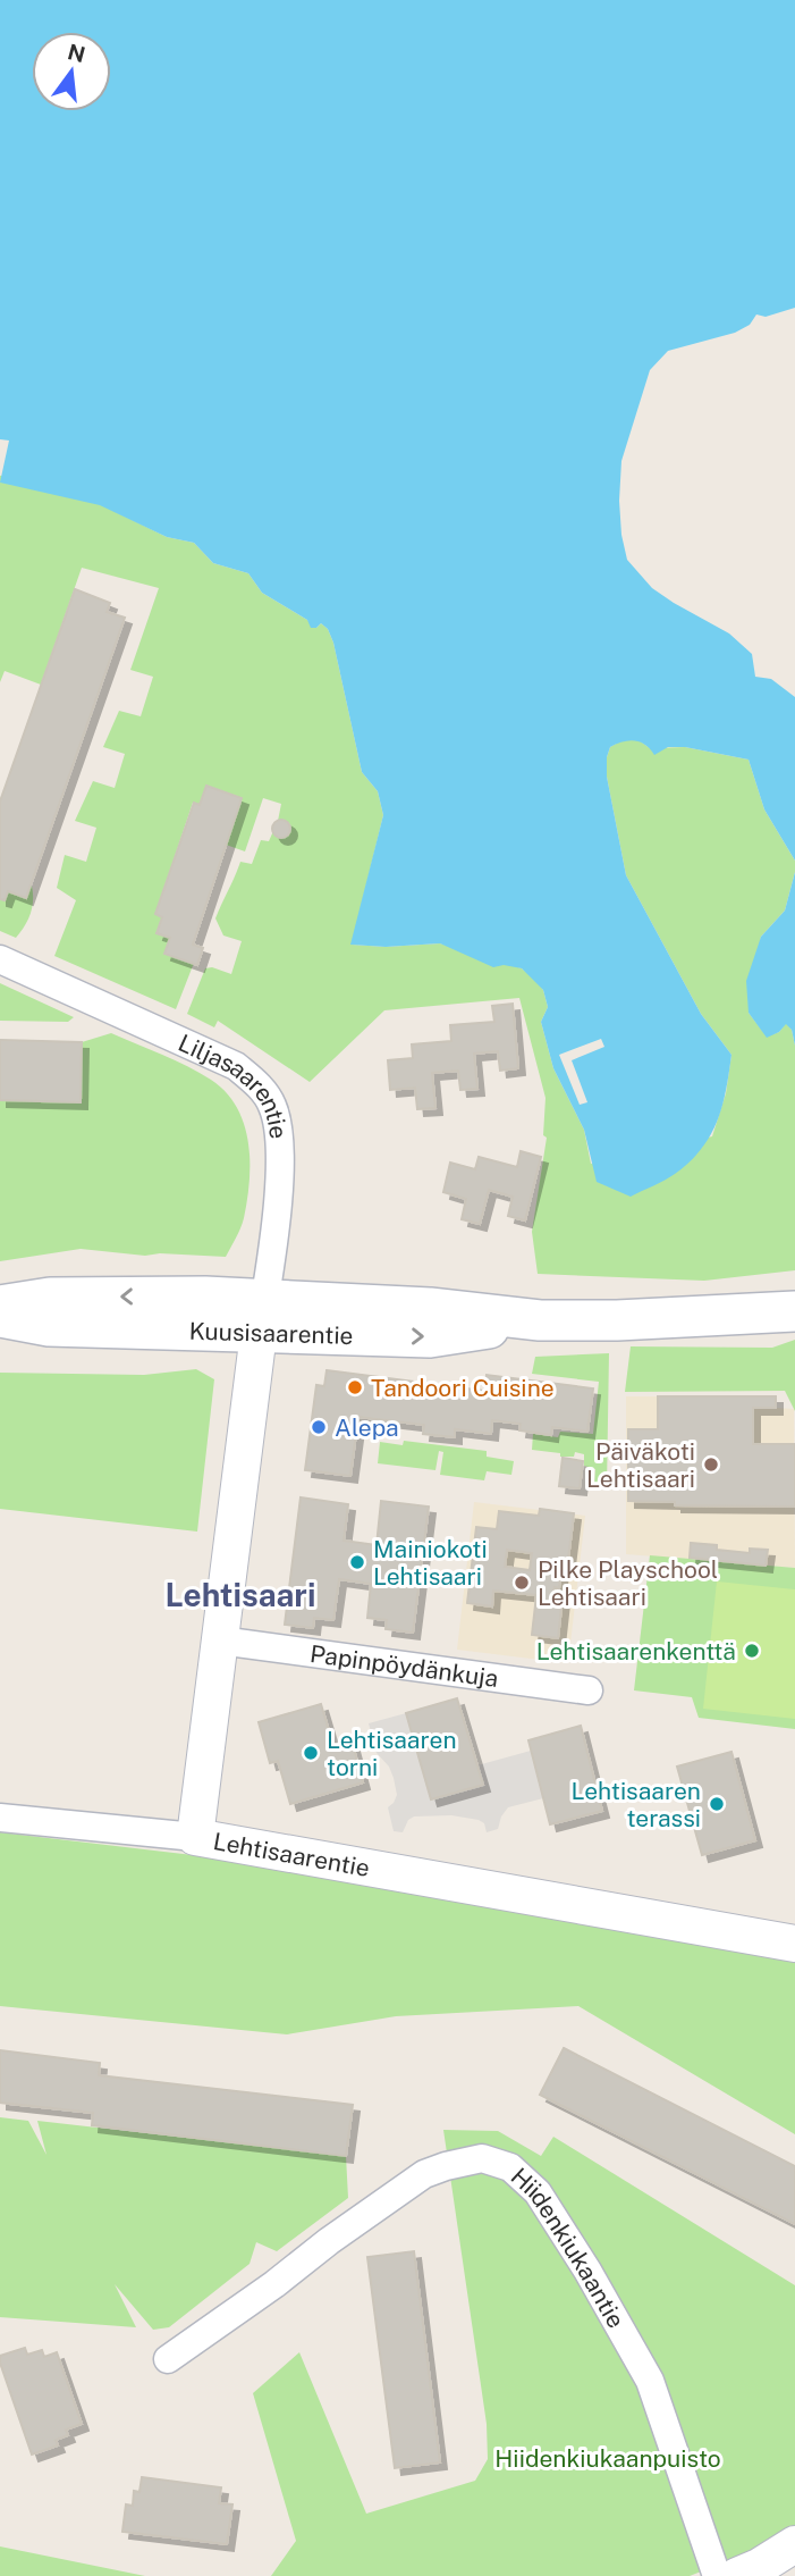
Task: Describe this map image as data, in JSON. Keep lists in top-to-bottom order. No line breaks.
{"streets":{"main road":["Kuusisaarentie"],"street":["Liljasaarentie","Papinpöydänkuja","Lehtisaarentie","Hiidenkiukaantie"]},"crossings":[["Liljasaarentie","Kuusisaarentie"],["Liljasaarentie","Lehtisaarentie"],["Kuusisaarentie","Lehtisaarentie"],["Papinpöydänkuja","Lehtisaarentie"]],"districts":["Lehtisaari"],"parks":["Hiidenkiukaanpuisto"],"places":["Tandoori Cuisine","Alepa","Päiväkoti Lehtisaari","Mainiokoti Lehtisaari","Pilke Playschool Lehtisaari","Lehtisaarenkenttä","Lehtisaaren torni","Lehtisaaren terassi"],"north":"top"}
